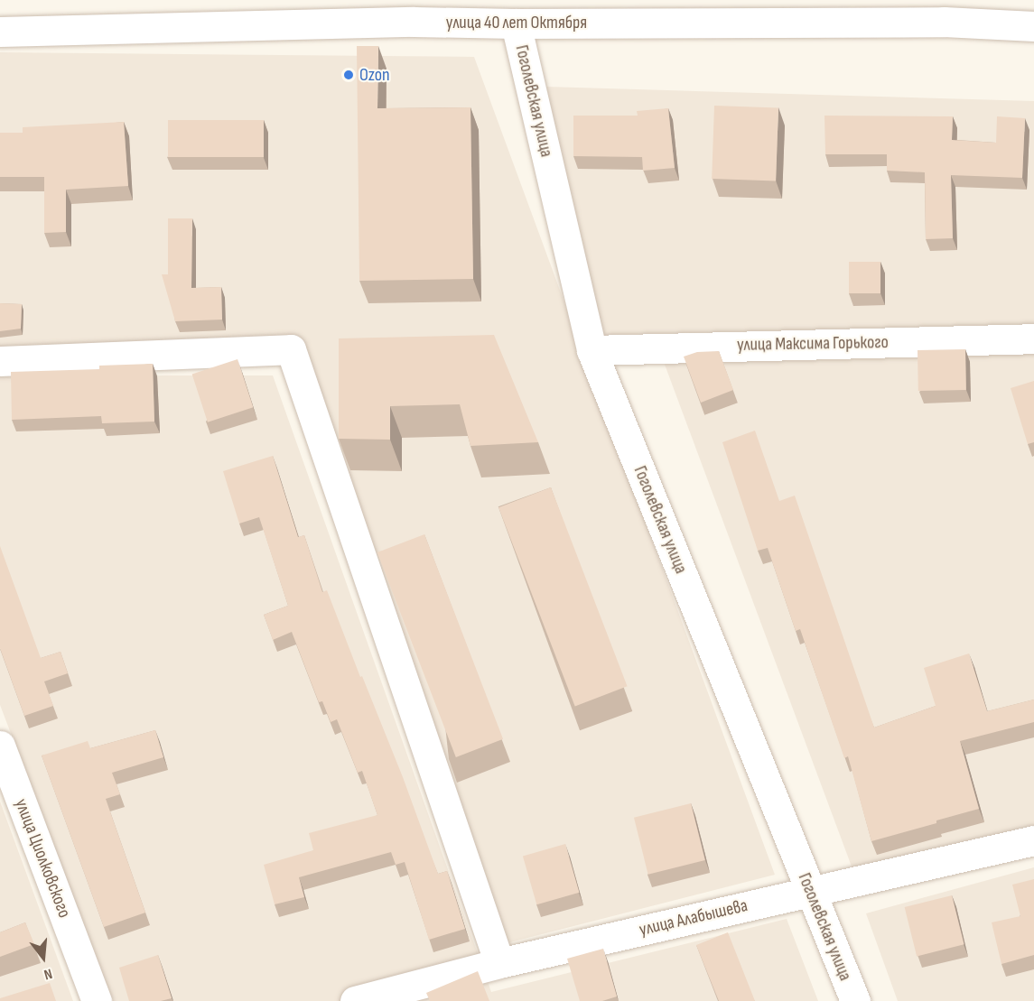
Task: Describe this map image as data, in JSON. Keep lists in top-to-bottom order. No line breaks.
{"streets":{"street":["улица 40 лет Октября","Гоголевская улица","улица Максима Горького","улица Циолковского","улица Алабышева"]},"crossings":[["улица 40 лет Октября","Гоголевская улица"],["Гоголевская улица","улица Максима Горького"],["Гоголевская улица","улица Алабышева"]],"places":["Ozon"],"north":"bottom"}
